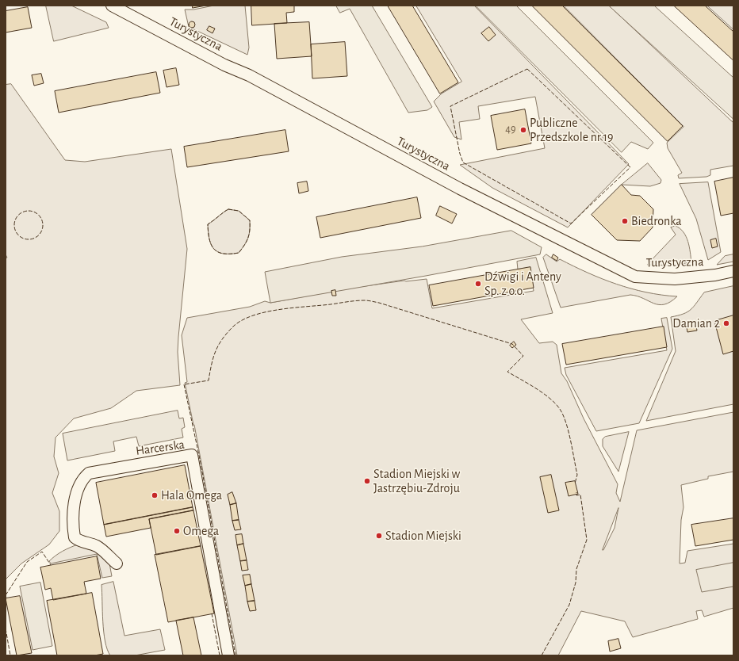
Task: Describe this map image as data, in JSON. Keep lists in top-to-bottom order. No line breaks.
{"streets":{"street":["Turystyczna","Harcerska"]},"places":["Publiczne Przedszkole nr 19","Biedronka","Dźwigi i Anteny Sp. z o.o.","Damian 2","Stadion Miejski w Jastrzębiu-Zdroju","Hala Omega","Omega","Stadion Miejski"],"house_numbers":["49"]}
